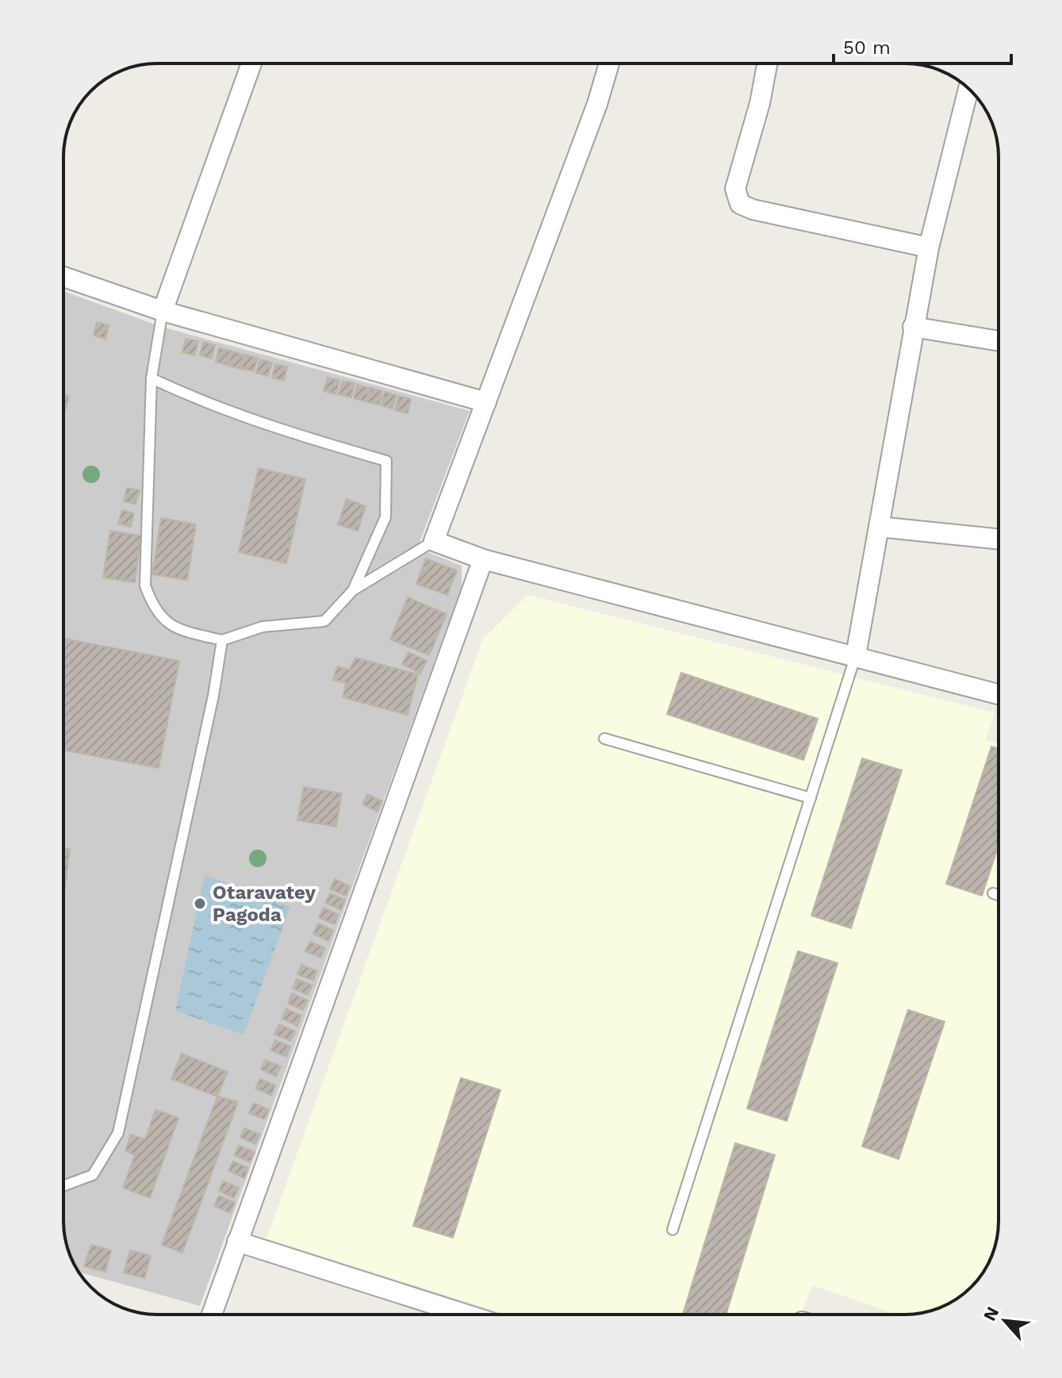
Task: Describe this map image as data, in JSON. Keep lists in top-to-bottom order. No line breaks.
{"places":["Otaravatey Pagoda"],"scale_bar":"50 m","north":"top left"}
